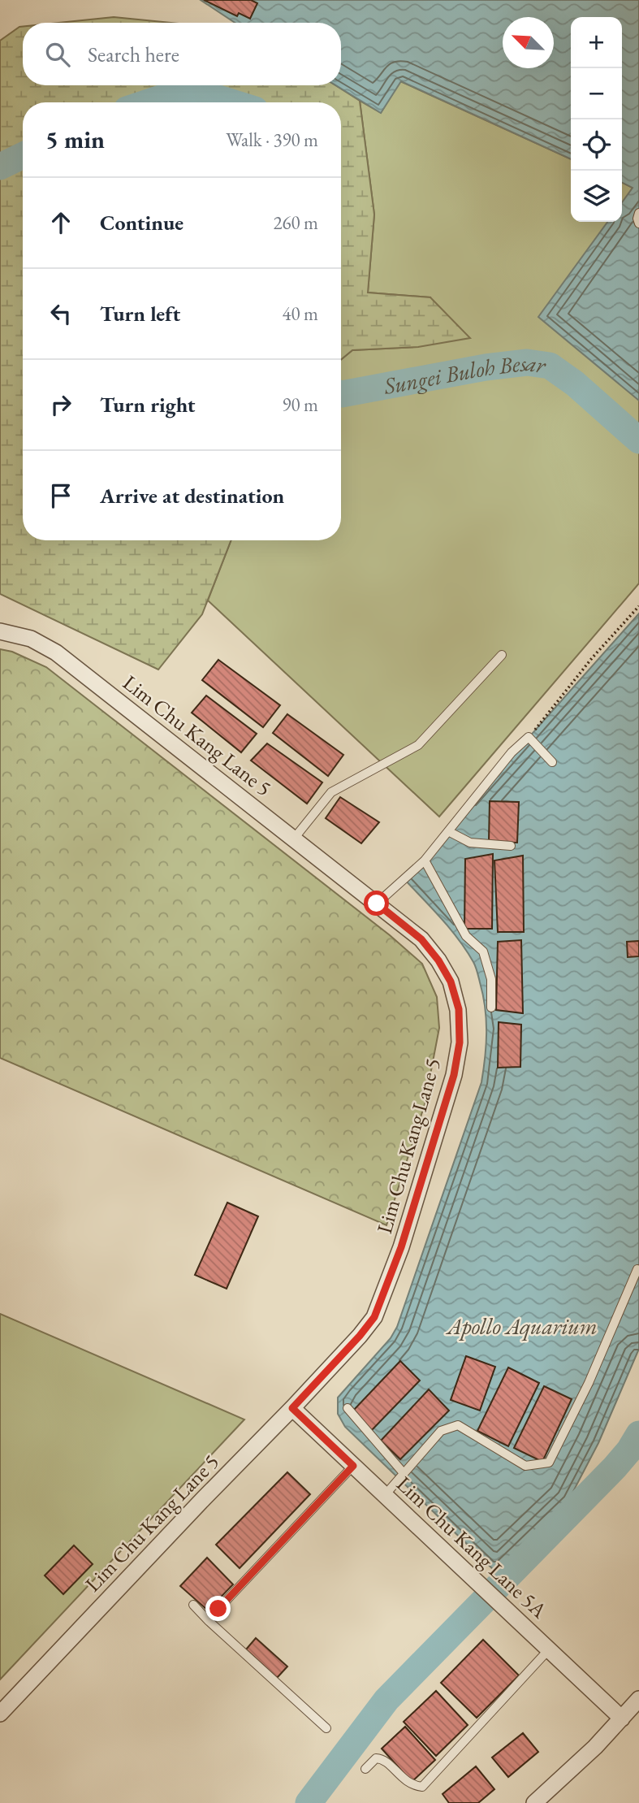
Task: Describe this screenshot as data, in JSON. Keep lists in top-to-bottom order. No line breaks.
{"streets":{"street":["Lim Chu Kang Lane 5","Lim Chu Kang Lane 5A"]},"crossings":[["Lim Chu Kang Lane 5","Lim Chu Kang Lane 5A"]],"water":["Sungei Buloh Besar","Apollo Aquarium"],"north":"top left","page":{"map_buttons":["+","−"],"search":"Search here","heading":["5 min","Walk · 390 m"],"list":[["Continue","260 m"],["Turn left","40 m"],["Turn right","90 m"],"Arrive at destination"]}}
